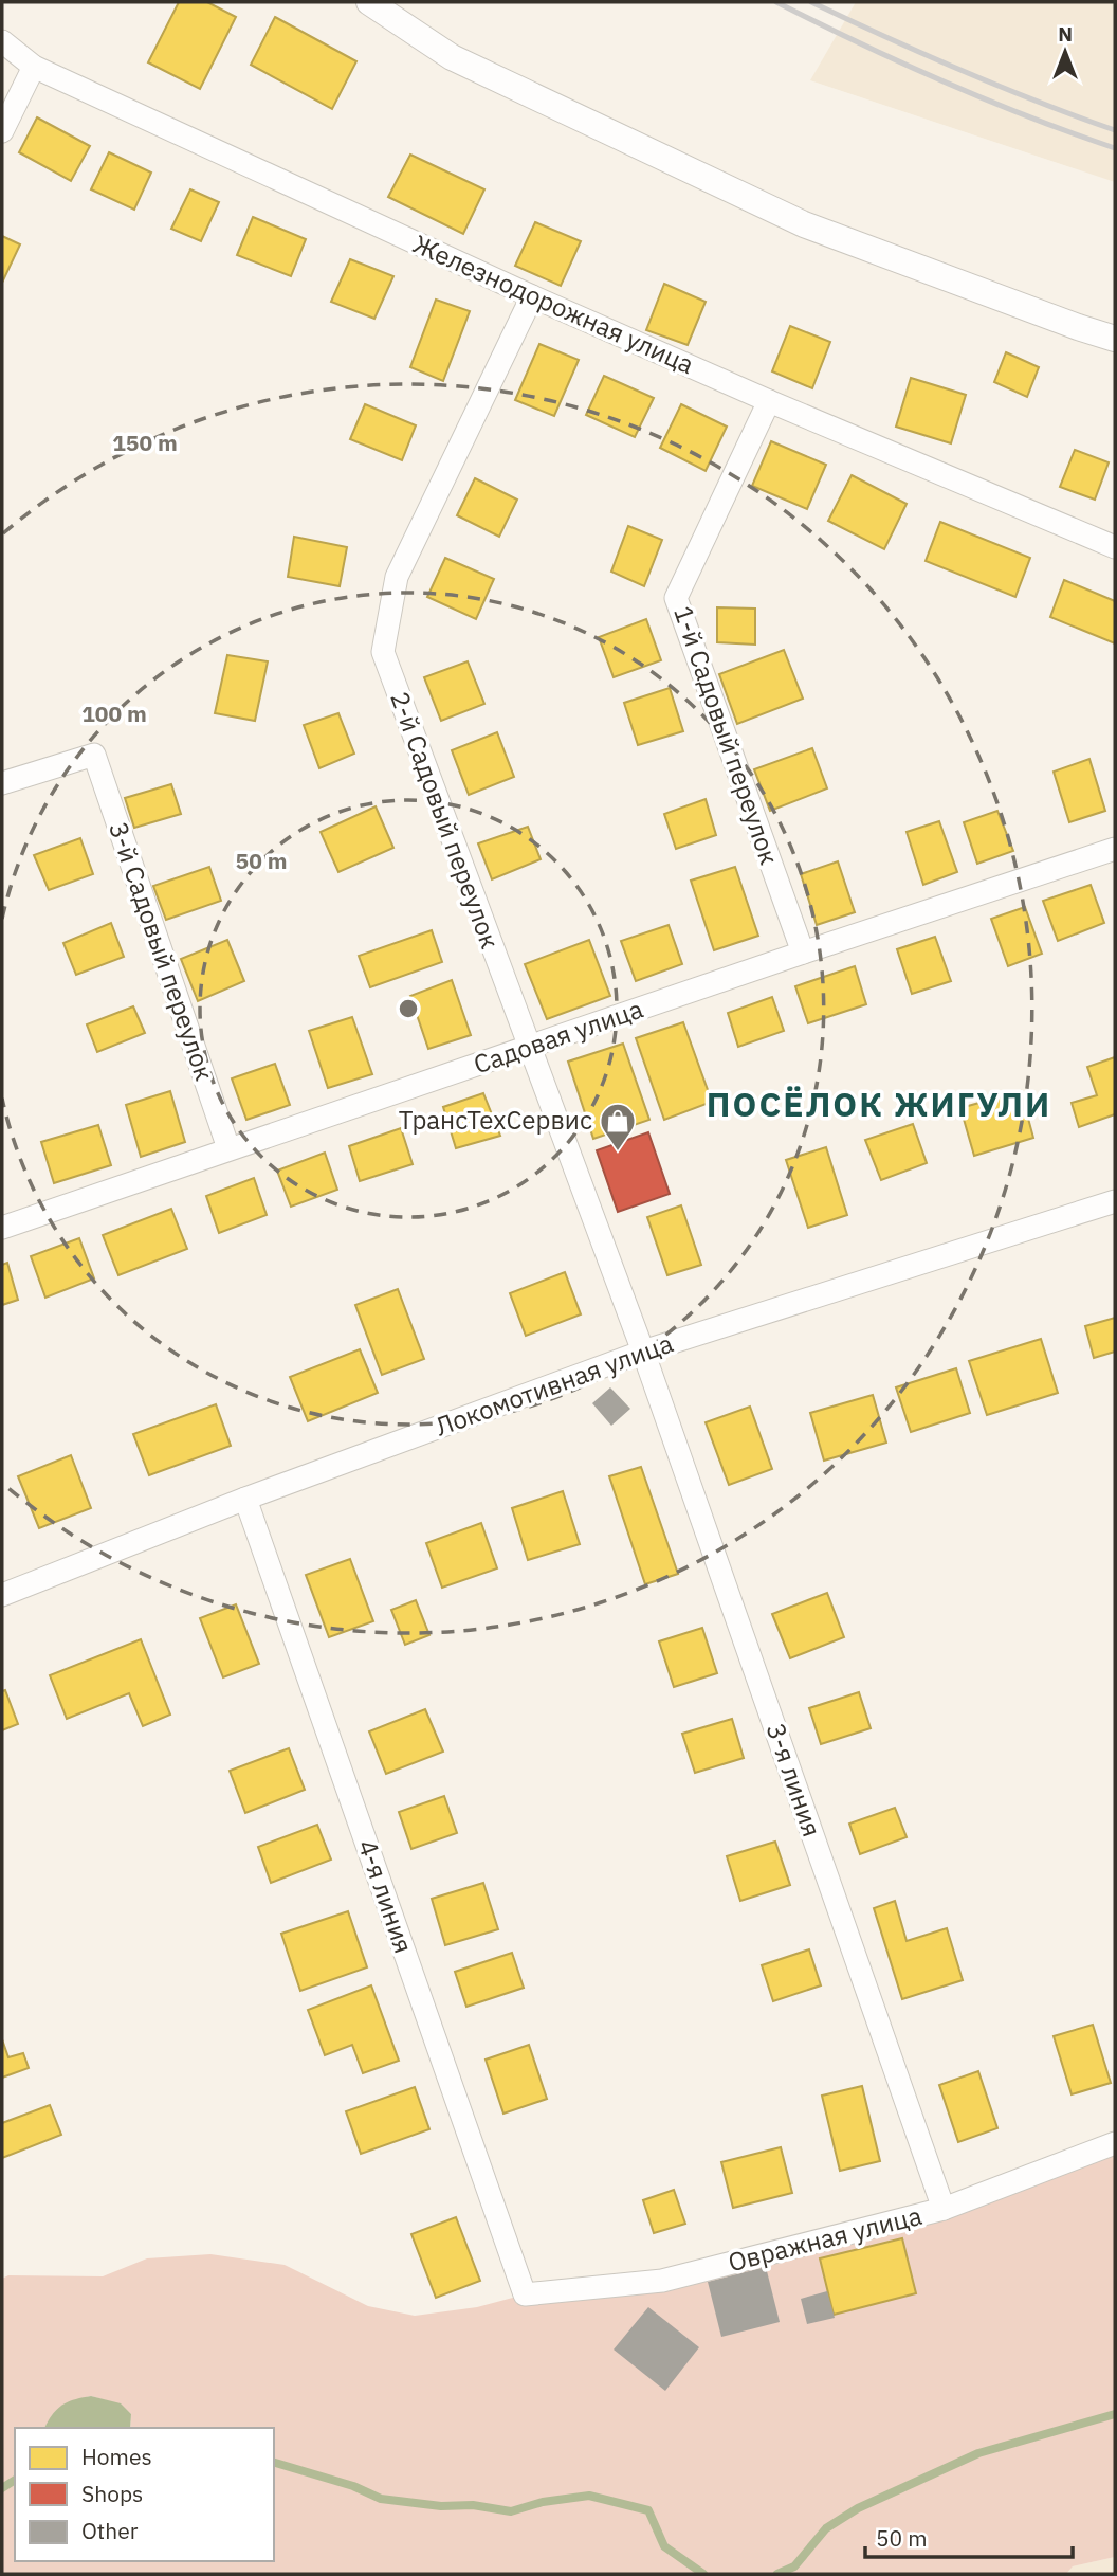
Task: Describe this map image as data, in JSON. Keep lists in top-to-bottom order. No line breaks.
{"streets":{"street":["Железнодорожная улица","1-й Садовый переулок","2-й Садовый переулок","3-й Садовый переулок","Садовая улица","Локомотивная улица","3-я линия","4-я линия","Овражная улица"]},"crossings":[["Железнодорожная улица","1-й Садовый переулок"],["Железнодорожная улица","2-й Садовый переулок"],["1-й Садовый переулок","Садовая улица"],["2-й Садовый переулок","Садовая улица"],["2-й Садовый переулок","Локомотивная улица"],["2-й Садовый переулок","3-я линия"],["3-й Садовый переулок","Садовая улица"],["Локомотивная улица","3-я линия"],["Локомотивная улица","4-я линия"],["3-я линия","Овражная улица"],["4-я линия","Овражная улица"]],"districts":["ПОСЁЛОК ЖИГУЛИ"],"places":{"shop":["ТрансТехСервис"]},"legend":["Homes","Shops","Other"],"scale_bar":"50 m","north":"top","rings":["150 m","100 m","50 m"]}
